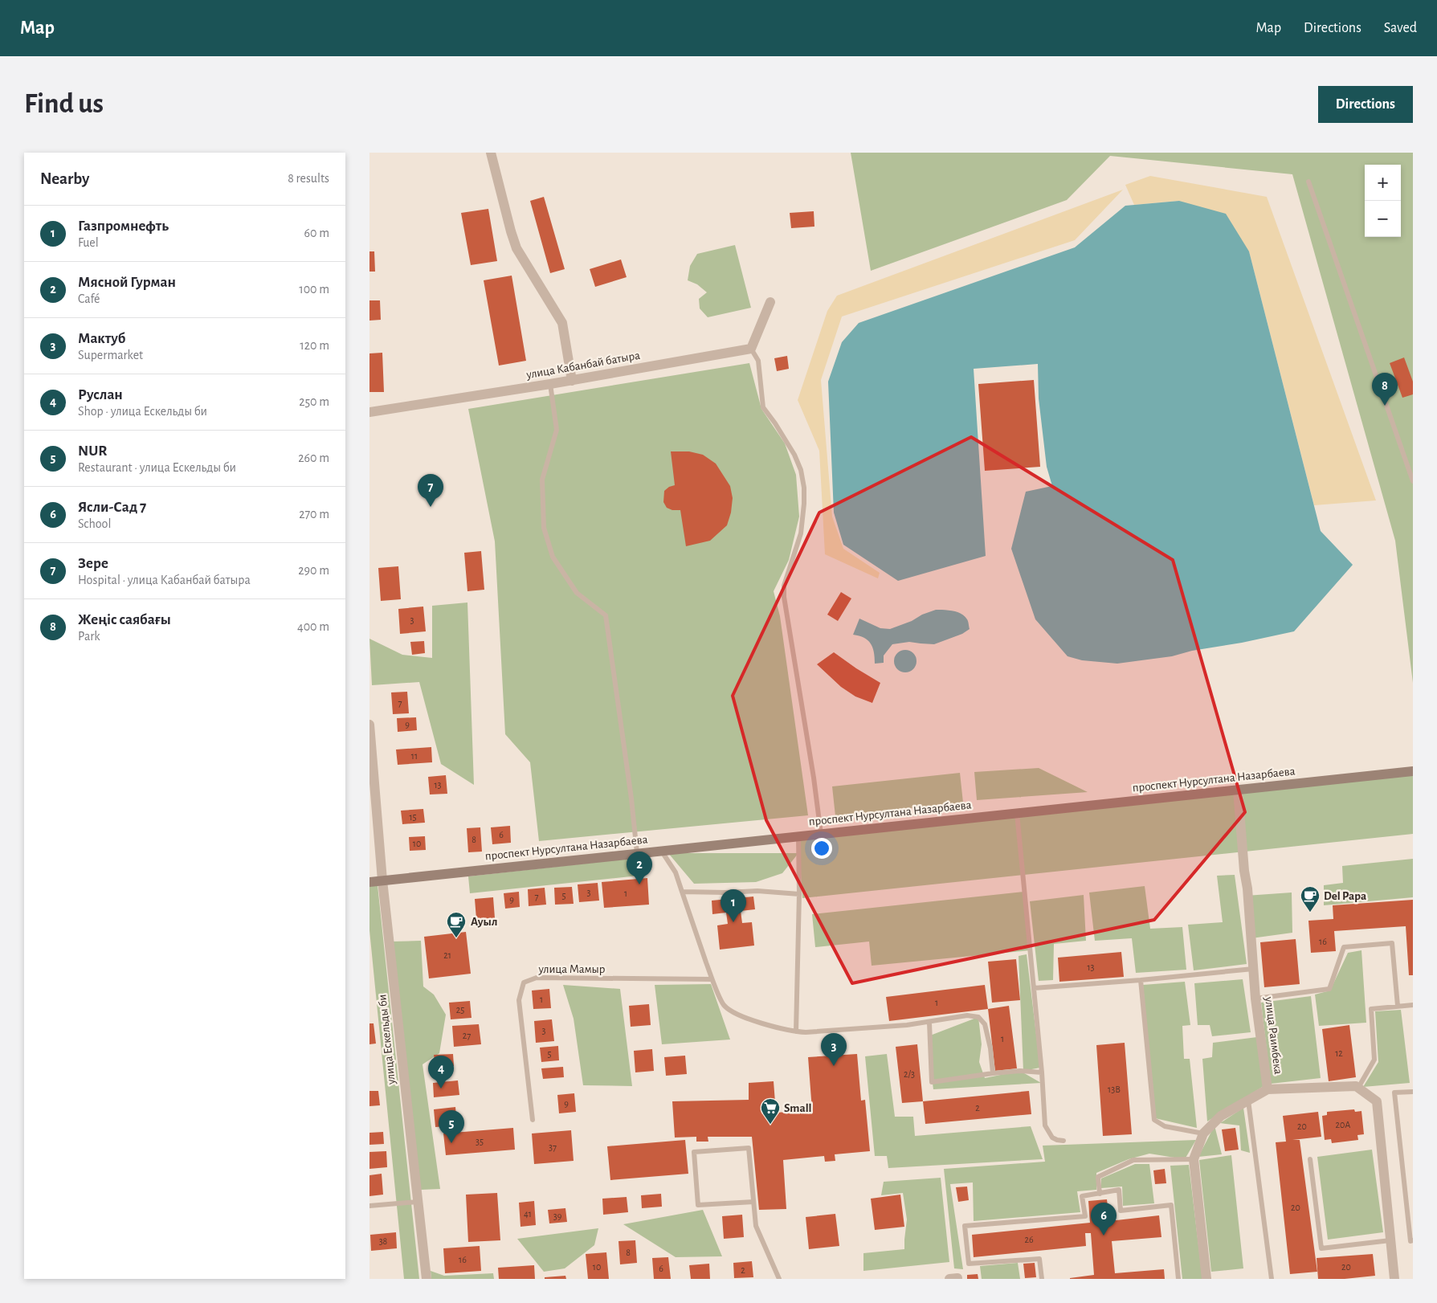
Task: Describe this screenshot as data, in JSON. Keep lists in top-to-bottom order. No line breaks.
{"streets":{"main road":["проспект Нурсултана Назарбаева"],"street":["улица Кабанбай батыра","улица Раимбека","улица Ескельды би"],"lane":["улица Мамыр"]},"crossings":[["проспект Нурсултана Назарбаева","улица Раимбека"],["проспект Нурсултана Назарбаева","улица Ескельды би"]],"places":{"cafe":["Del Papa","Ауыл"],"supermarket":["Small"]},"house_numbers":["3","7","9","11","13","15","6","8","10","3","1","5","7","9","16","21","13","1","1","25","3","27","1","12","5","2/3","13В","9","2","20А","20","35","37","20","41","39","26","38","8","16","10","20","6","2"],"page":{"header":"Map","nav":["Map","Directions","Saved"],"buttons":"Directions","title":"Find us","heading":["Nearby","8 results"],"map_buttons":["+","−"],"list":[{"mark":"1","name":"Газпромнефть","note":"Fuel","value":"60 m"},{"mark":"2","name":"Мясной Гурман","note":"Café","value":"100 m"},{"mark":"3","name":"Мактуб","note":"Supermarket","value":"120 m"},{"mark":"4","name":"Руслан","note":"Shop · улица Ескельды би","value":"250 m"},{"mark":"5","name":"NUR","note":"Restaurant · улица Ескельды би","value":"260 m"},{"mark":"6","name":"Ясли-Сад 7","note":"School","value":"270 m"},{"mark":"7","name":"Зере","note":"Hospital · улица Кабанбай батыра","value":"290 m"},{"mark":"8","name":"Жеңіс саябағы","note":"Park","value":"400 m"}],"pins":["8","7","2","1","3","4","5","6"]}}
